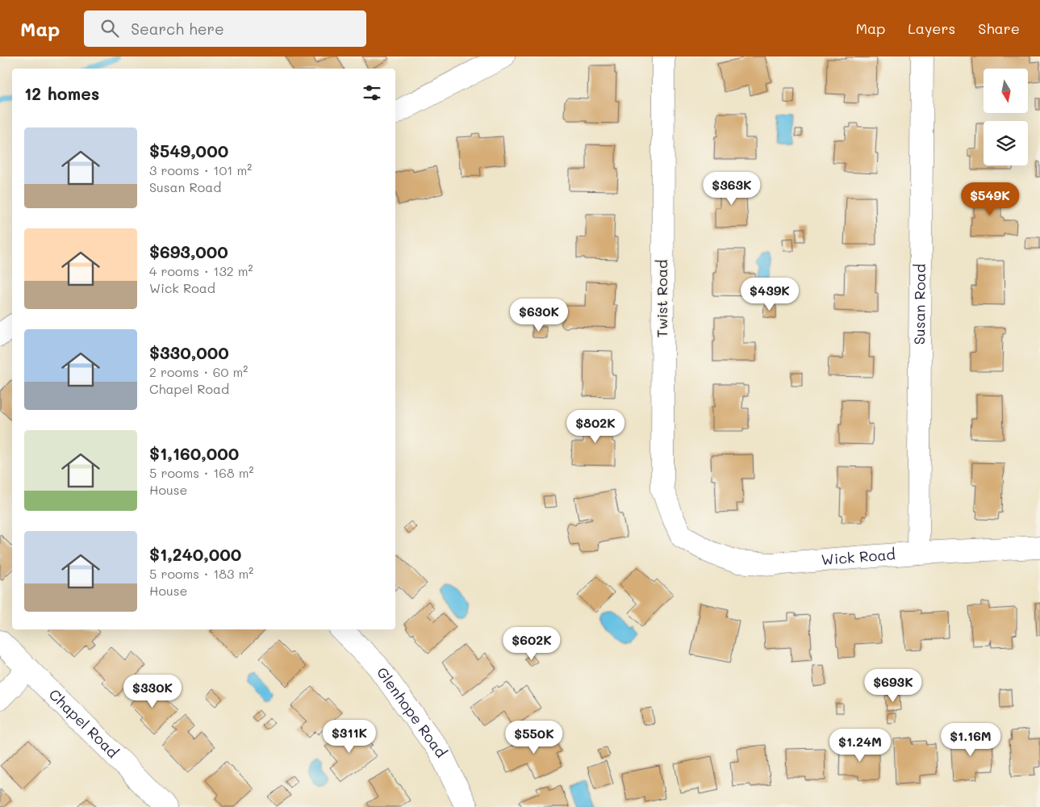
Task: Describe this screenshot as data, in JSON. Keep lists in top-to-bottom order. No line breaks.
{"streets":{"street":["Twist Road","Susan Road","Wick Road","Glenhope Road","Chapel Road"]},"crossings":[["Twist Road","Wick Road"],["Susan Road","Wick Road"]],"north":"bottom","page":{"header":"Map","search":"Search here","nav":["Map","Layers","Share"],"heading":"12 homes","list":[{"name":"$549,000","note":"3 rooms · 101 m² · Susan Road"},{"name":"$693,000","note":"4 rooms · 132 m² · Wick Road"},{"name":"$330,000","note":"2 rooms · 60 m² · Chapel Road"},{"name":"$1,160,000","note":"5 rooms · 168 m² · House"},{"name":"$1,240,000","note":"5 rooms · 183 m² · House"}],"price":["$363K","$549K","$439K","$630K","$802K","$602K","$693K","$330K","$311K","$550K","$1.16M","$1.24M"]}}
